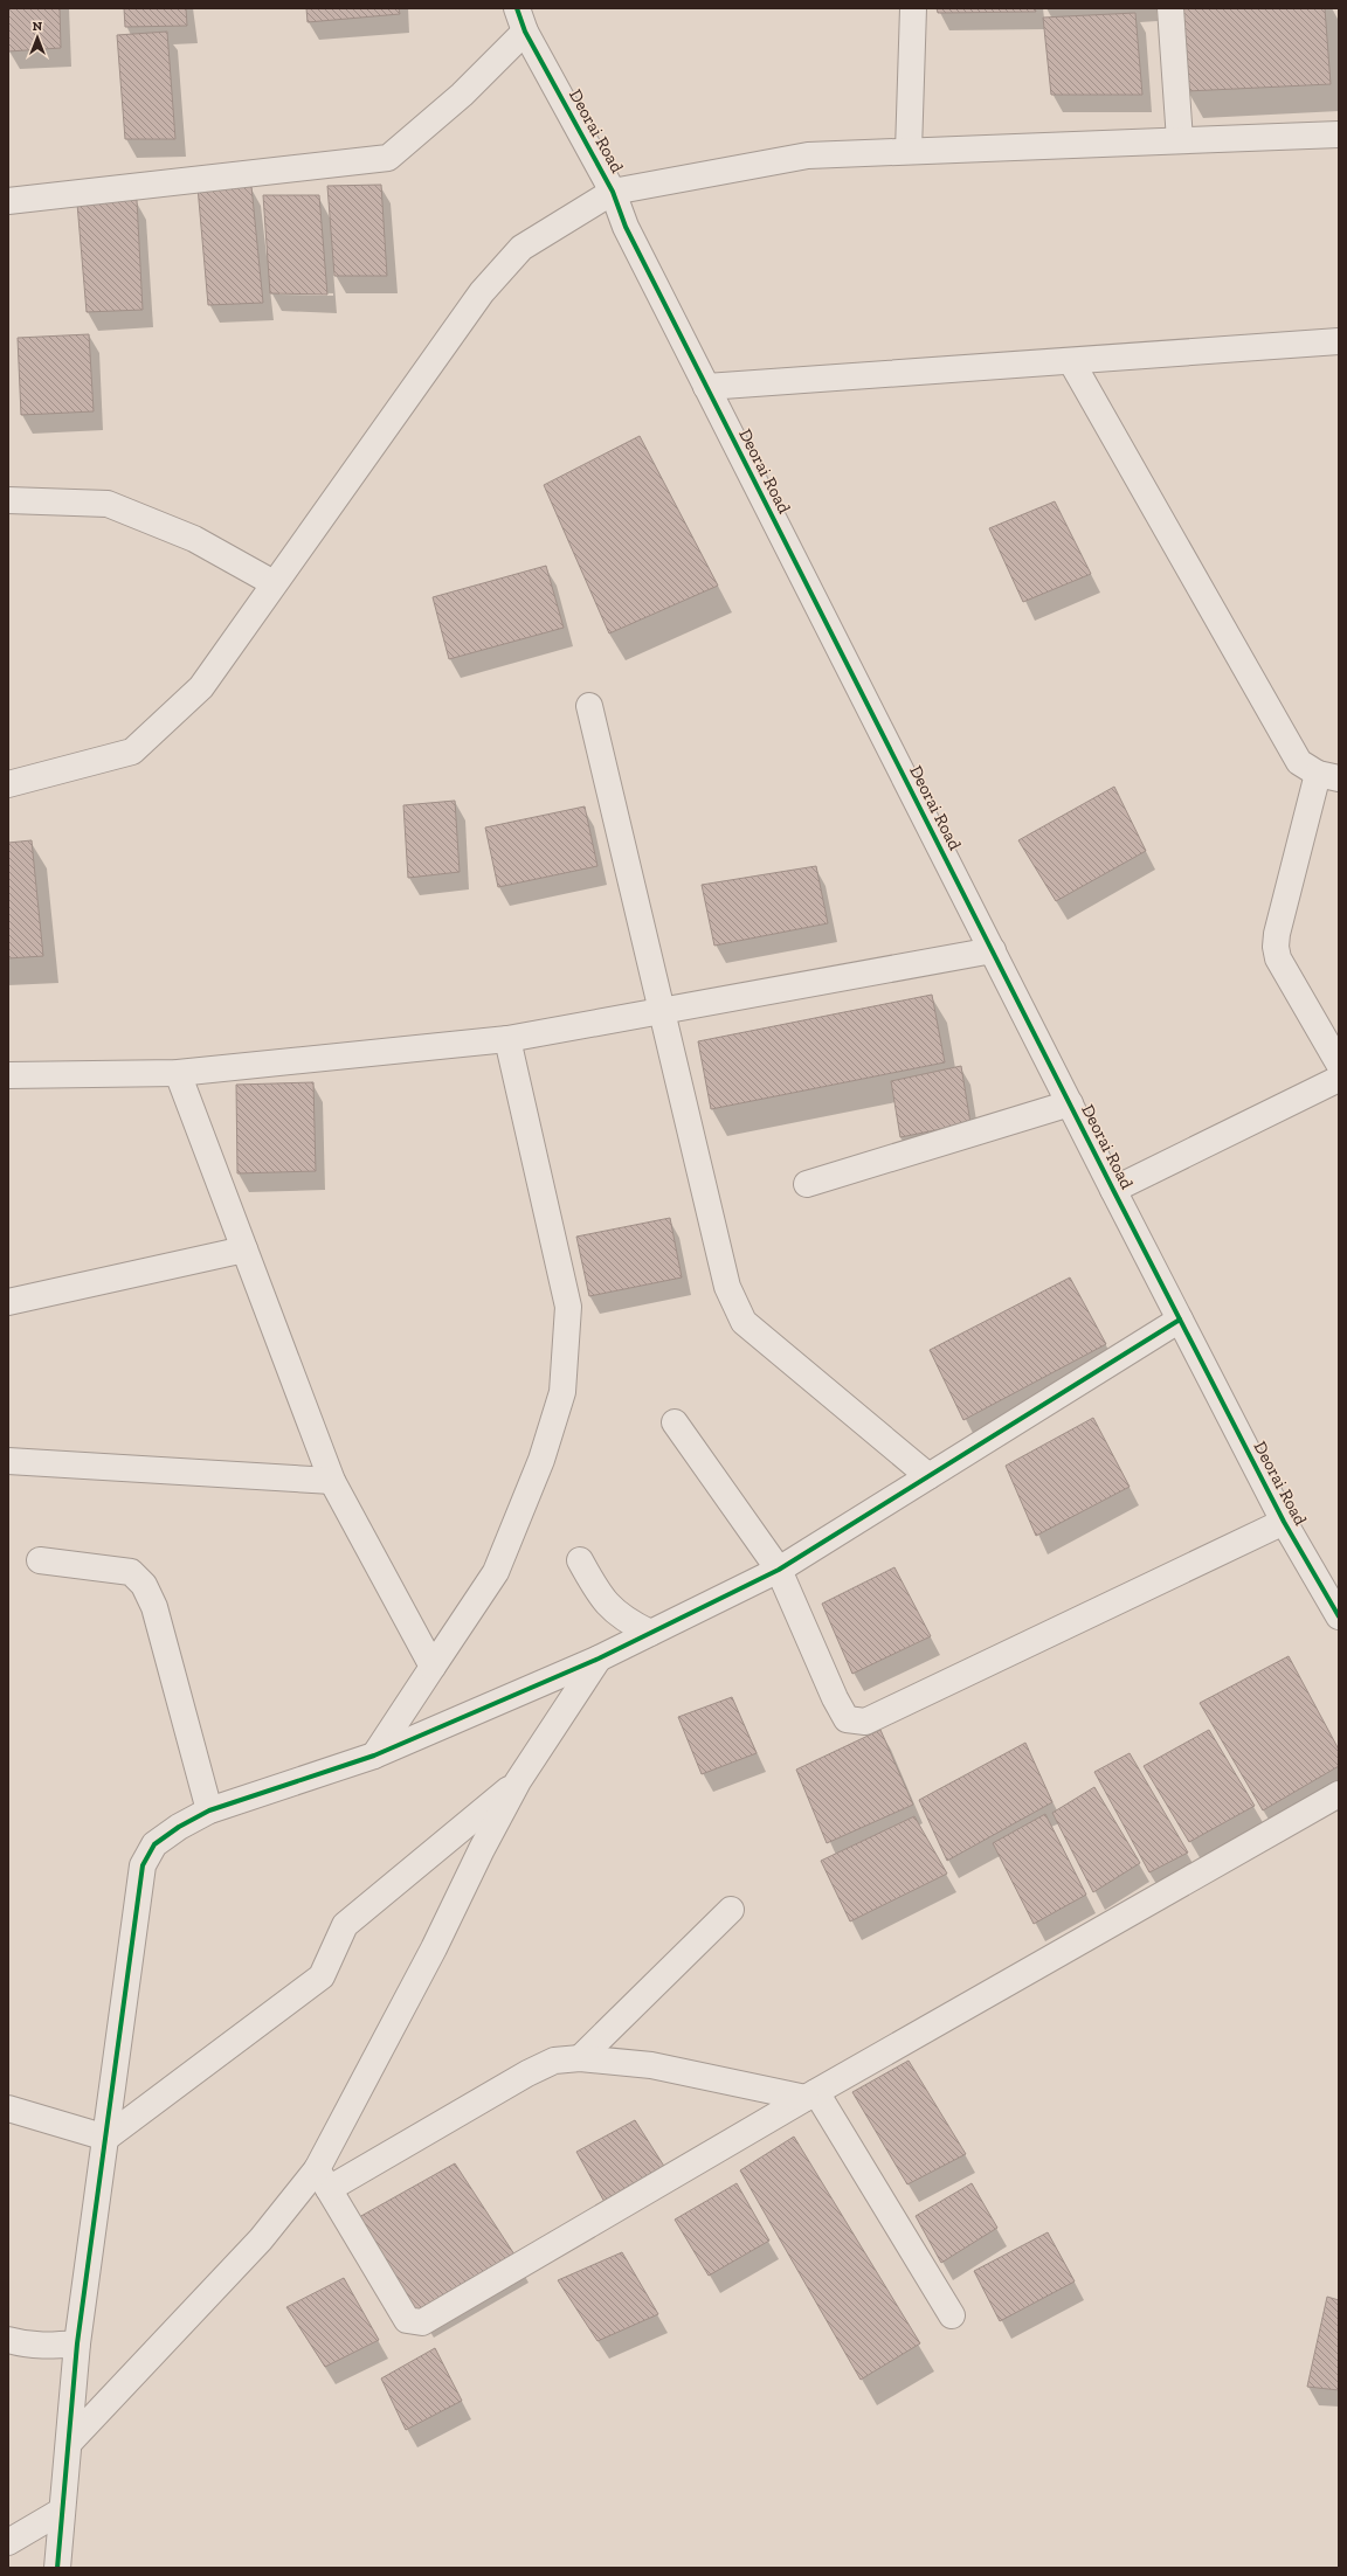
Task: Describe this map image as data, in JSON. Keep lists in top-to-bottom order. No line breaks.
{"streets":{"street":["Deorai Road"]},"north":"top"}
